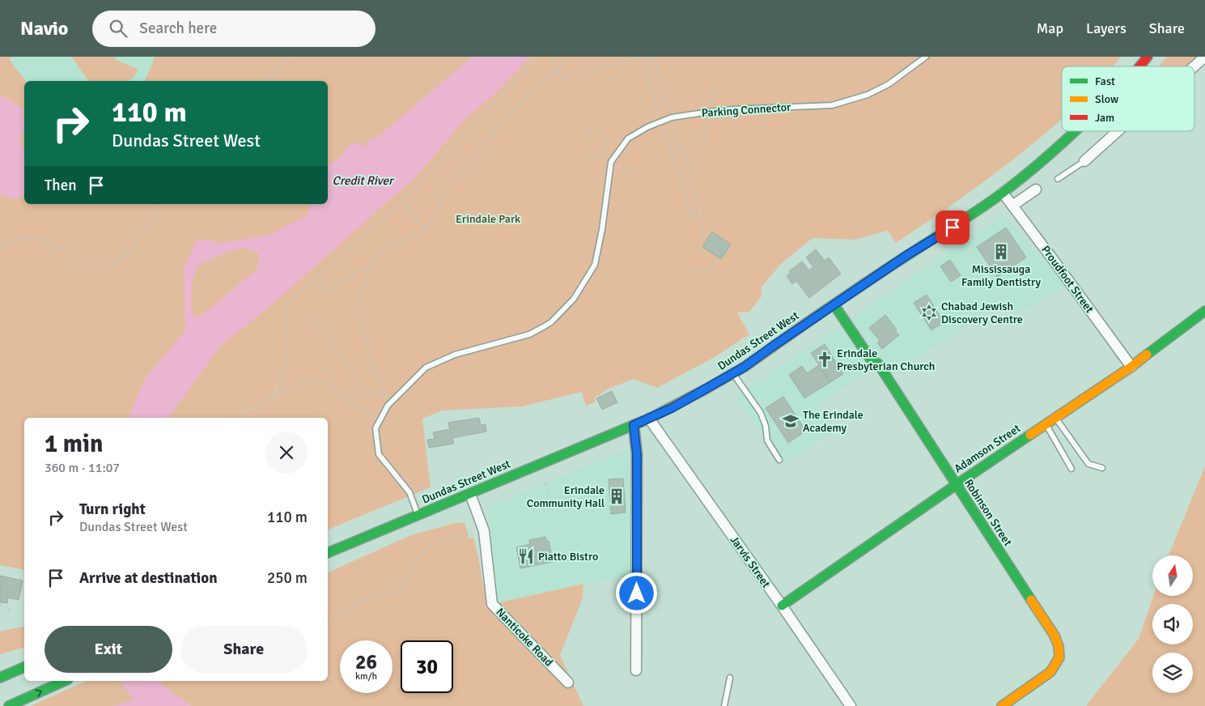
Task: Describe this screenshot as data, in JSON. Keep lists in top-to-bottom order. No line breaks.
{"streets":{"main road":["Dundas Street West","Adamson Street","Robinson Street"],"street":["Proudfoot Street","Jarvis Street","Nanticoke Road"],"lane":["Parking Connector"]},"crossings":[["Proudfoot Street","Dundas Street West"],["Proudfoot Street","Adamson Street"],["Dundas Street West","Robinson Street"],["Dundas Street West","Jarvis Street"],["Dundas Street West","Nanticoke Road"],["Adamson Street","Robinson Street"],["Adamson Street","Jarvis Street"]],"water":["Credit River"],"parks":["Erindale Park"],"places":{"building":["Mississauga Family Dentistry","Erindale Community Hall"],"synagogue":["Chabad Jewish Discovery Centre"],"church":["Erindale Presbyterian Church"],"school or university":["The Erindale Academy"],"restaurant":["Piatto Bistro"]},"legend":["Fast","Slow","Jam"],"north":"top","page":{"header":"Navio","search":"Search here","nav":["Map","Layers","Share"],"turn":["110 m","Dundas Street West"],"then":"Then","heading":["1 min","360 m · 11:07"],"list":[{"name":"Turn right","note":"Dundas Street West","value":"110 m"},{"name":"Arrive at destination","value":"250 m"}],"buttons":["Exit","Share"],"speed":"26 km/h","limit":"30"}}
